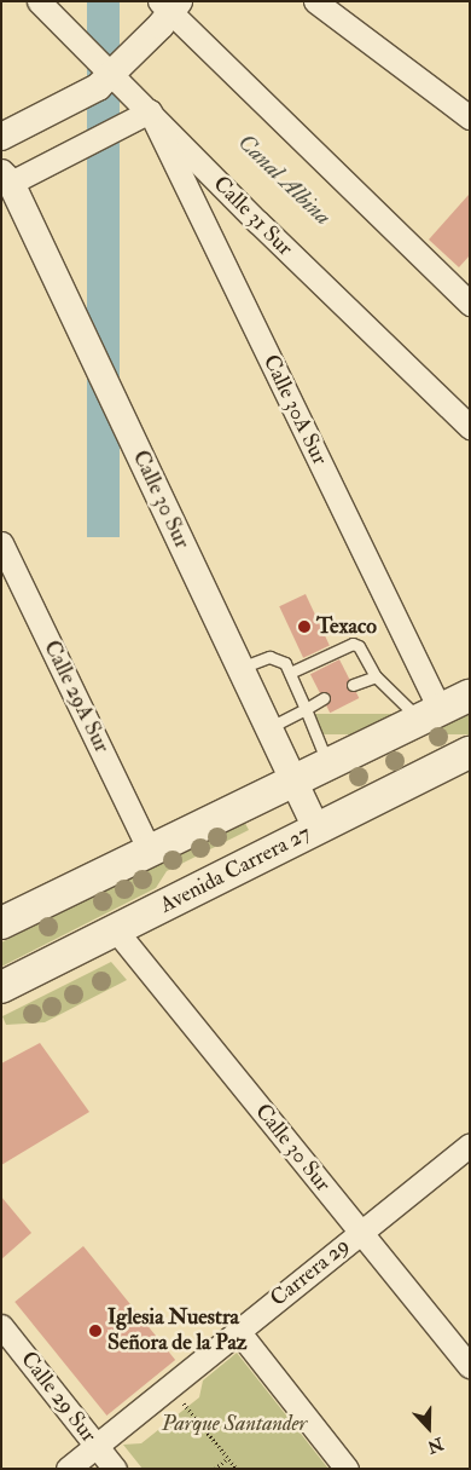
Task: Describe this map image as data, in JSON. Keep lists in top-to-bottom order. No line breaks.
{"streets":{"main road":["Avenida Carrera 27"],"street":["Calle 31 Sur","Calle 30A Sur","Calle 30 Sur","Calle 29A Sur","Carrera 29","Calle 29 Sur"]},"crossings":[["Calle 31 Sur","Calle 30A Sur"],["Calle 30 Sur","Avenida Carrera 27"],["Calle 30 Sur","Carrera 29"],["Carrera 29","Calle 29 Sur"]],"water":["Canal Albina"],"parks":["Parque Santander"],"places":["Texaco","Iglesia Nuestra Señora de la Paz"],"north":"bottom"}
